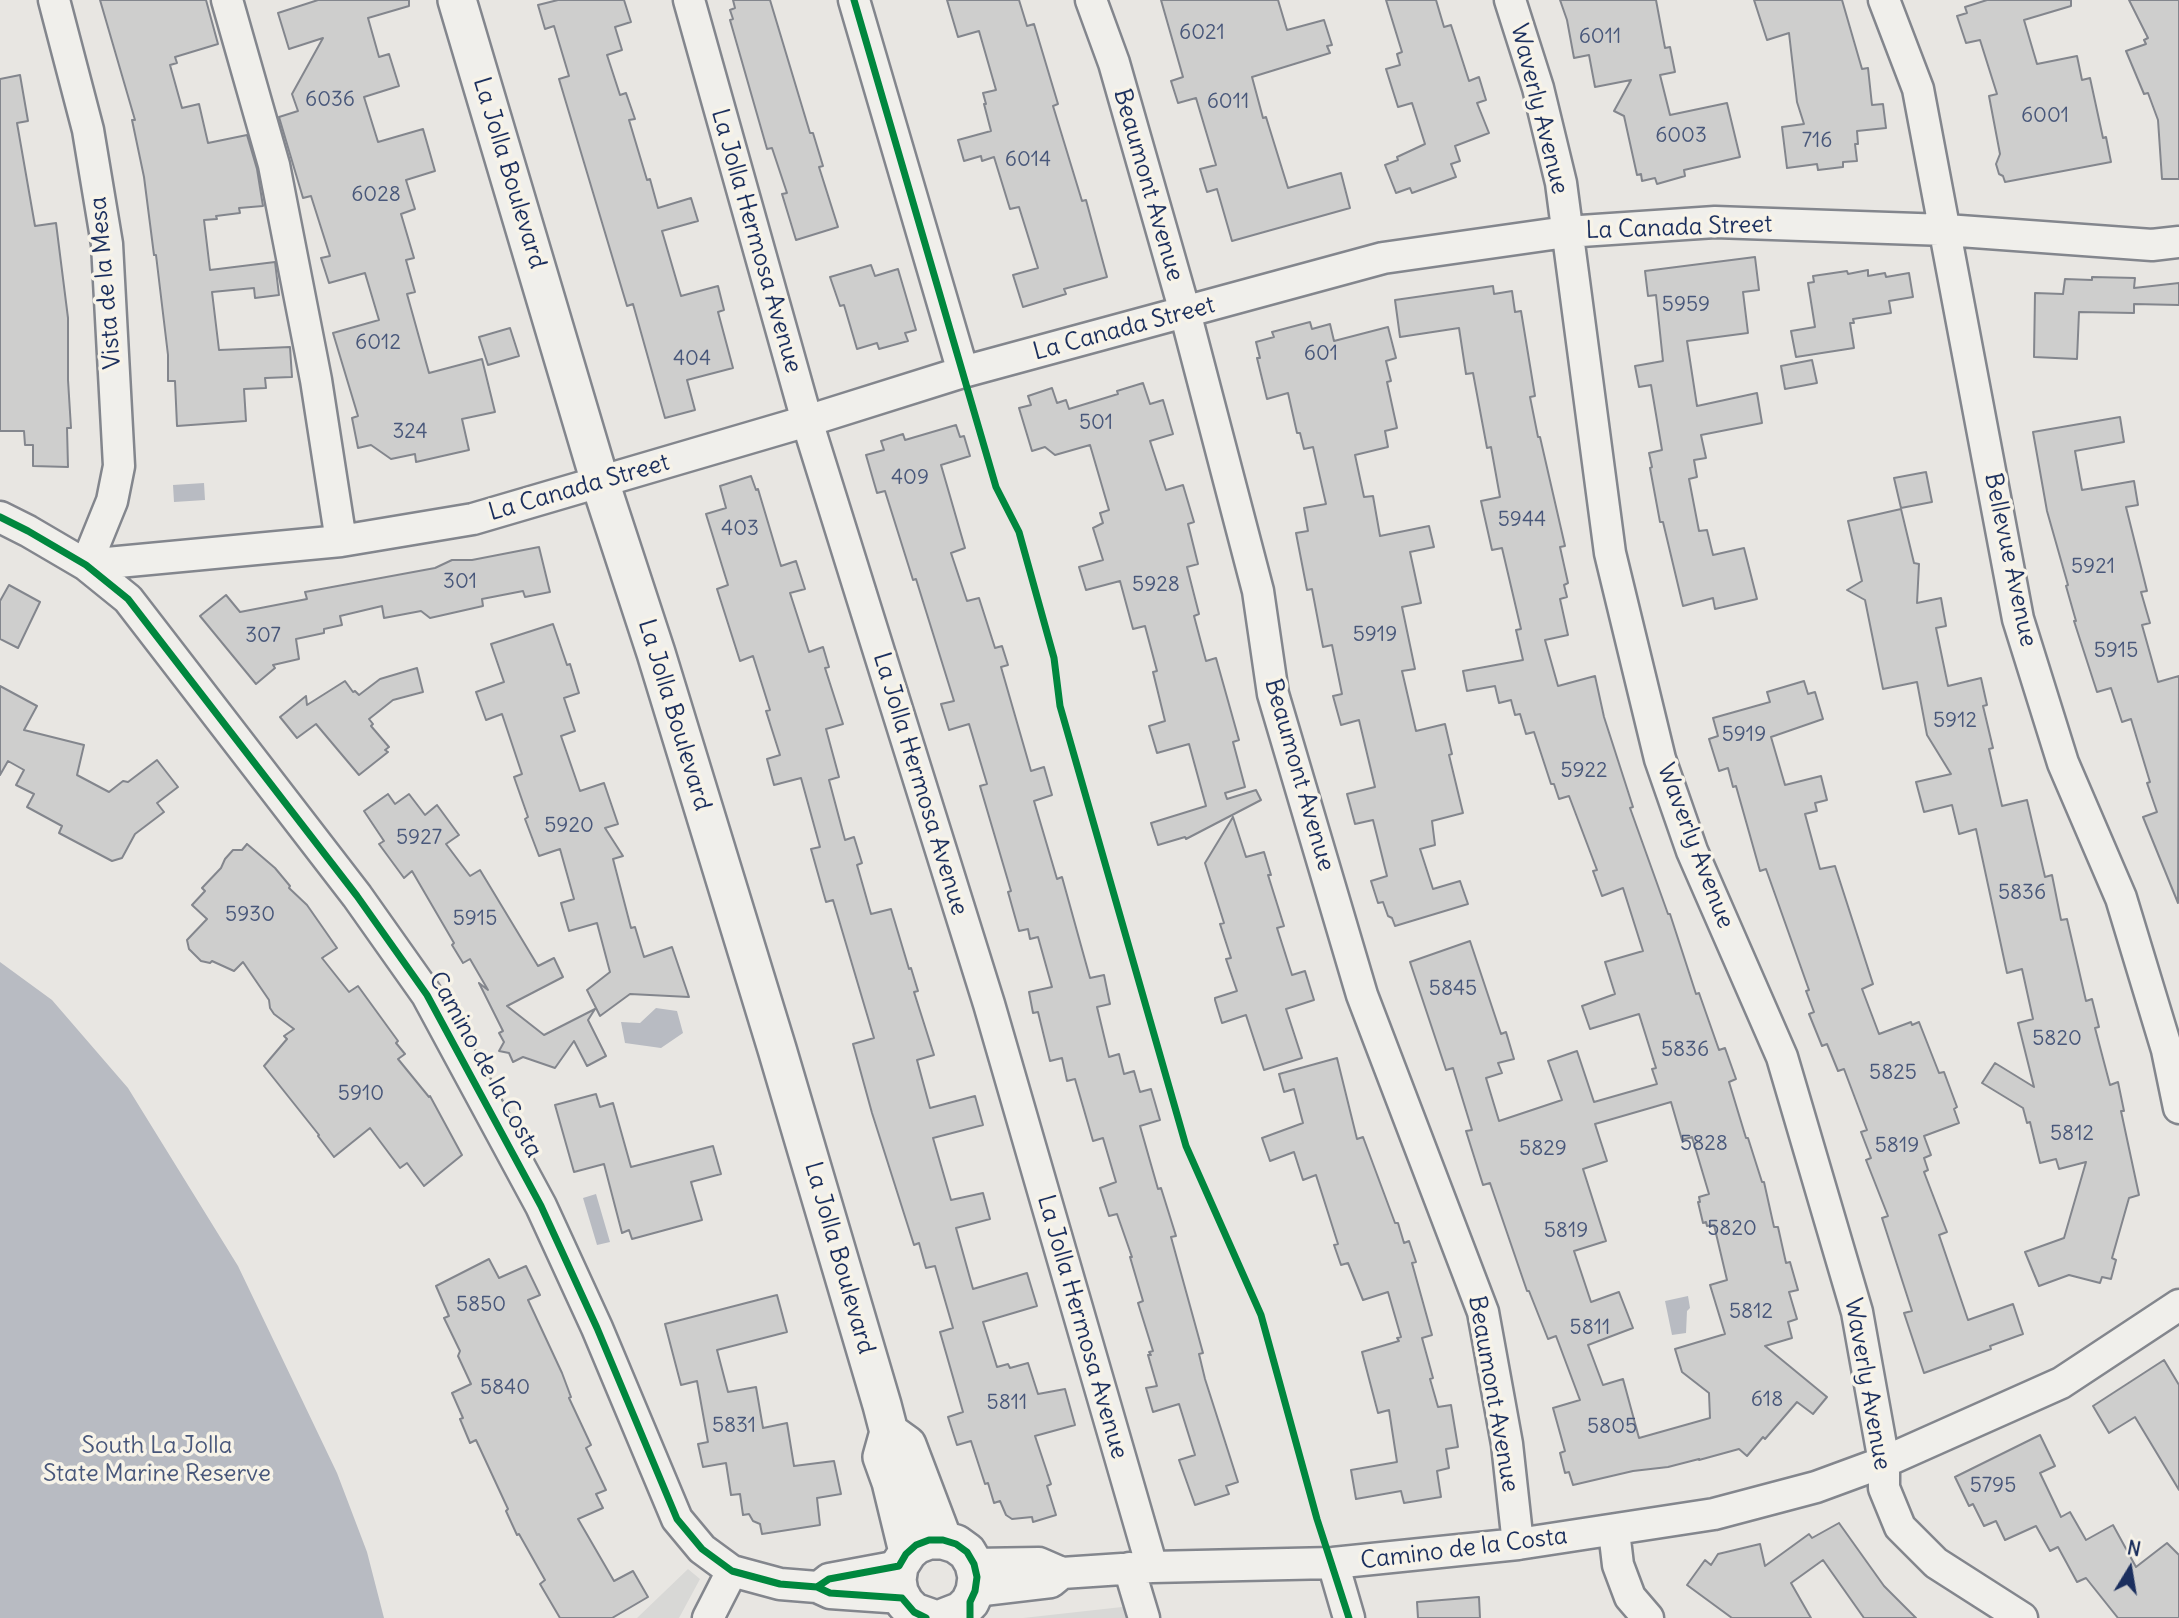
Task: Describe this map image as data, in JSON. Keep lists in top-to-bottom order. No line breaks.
{"streets":{"main road":["La Jolla Boulevard"],"street":["Waverly Avenue","Beaumont Avenue","La Canada Street","La Jolla Hermosa Avenue","Vista de la Mesa","Bellevue Avenue","Camino de la Costa"]},"crossings":[["Waverly Avenue","La Canada Street"],["Waverly Avenue","Camino de la Costa"],["La Jolla Boulevard","La Canada Street"],["La Jolla Boulevard","Camino de la Costa"],["Beaumont Avenue","La Canada Street"],["Beaumont Avenue","Camino de la Costa"],["La Canada Street","La Jolla Hermosa Avenue"],["La Canada Street","Vista de la Mesa"],["La Canada Street","Bellevue Avenue"],["La Canada Street","Camino de la Costa"],["La Jolla Hermosa Avenue","Camino de la Costa"],["Vista de la Mesa","Camino de la Costa"]],"parks":["South La Jolla State Marine Reserve"],"house_numbers":["6021","6011","6036","6011","6001","6003","716","6014","6028","5959","6012","601","404","501","324","409","5944","403","5921","301","5928","5919","307","5915","5912","5919","5922","5920","5927","5836","5930","5915","5845","5820","5836","5825","5910","5812","5828","5819","5829","5820","5819","5850","5812","5811","5840","618","5811","5831","5805","5795"],"north":"top"}
